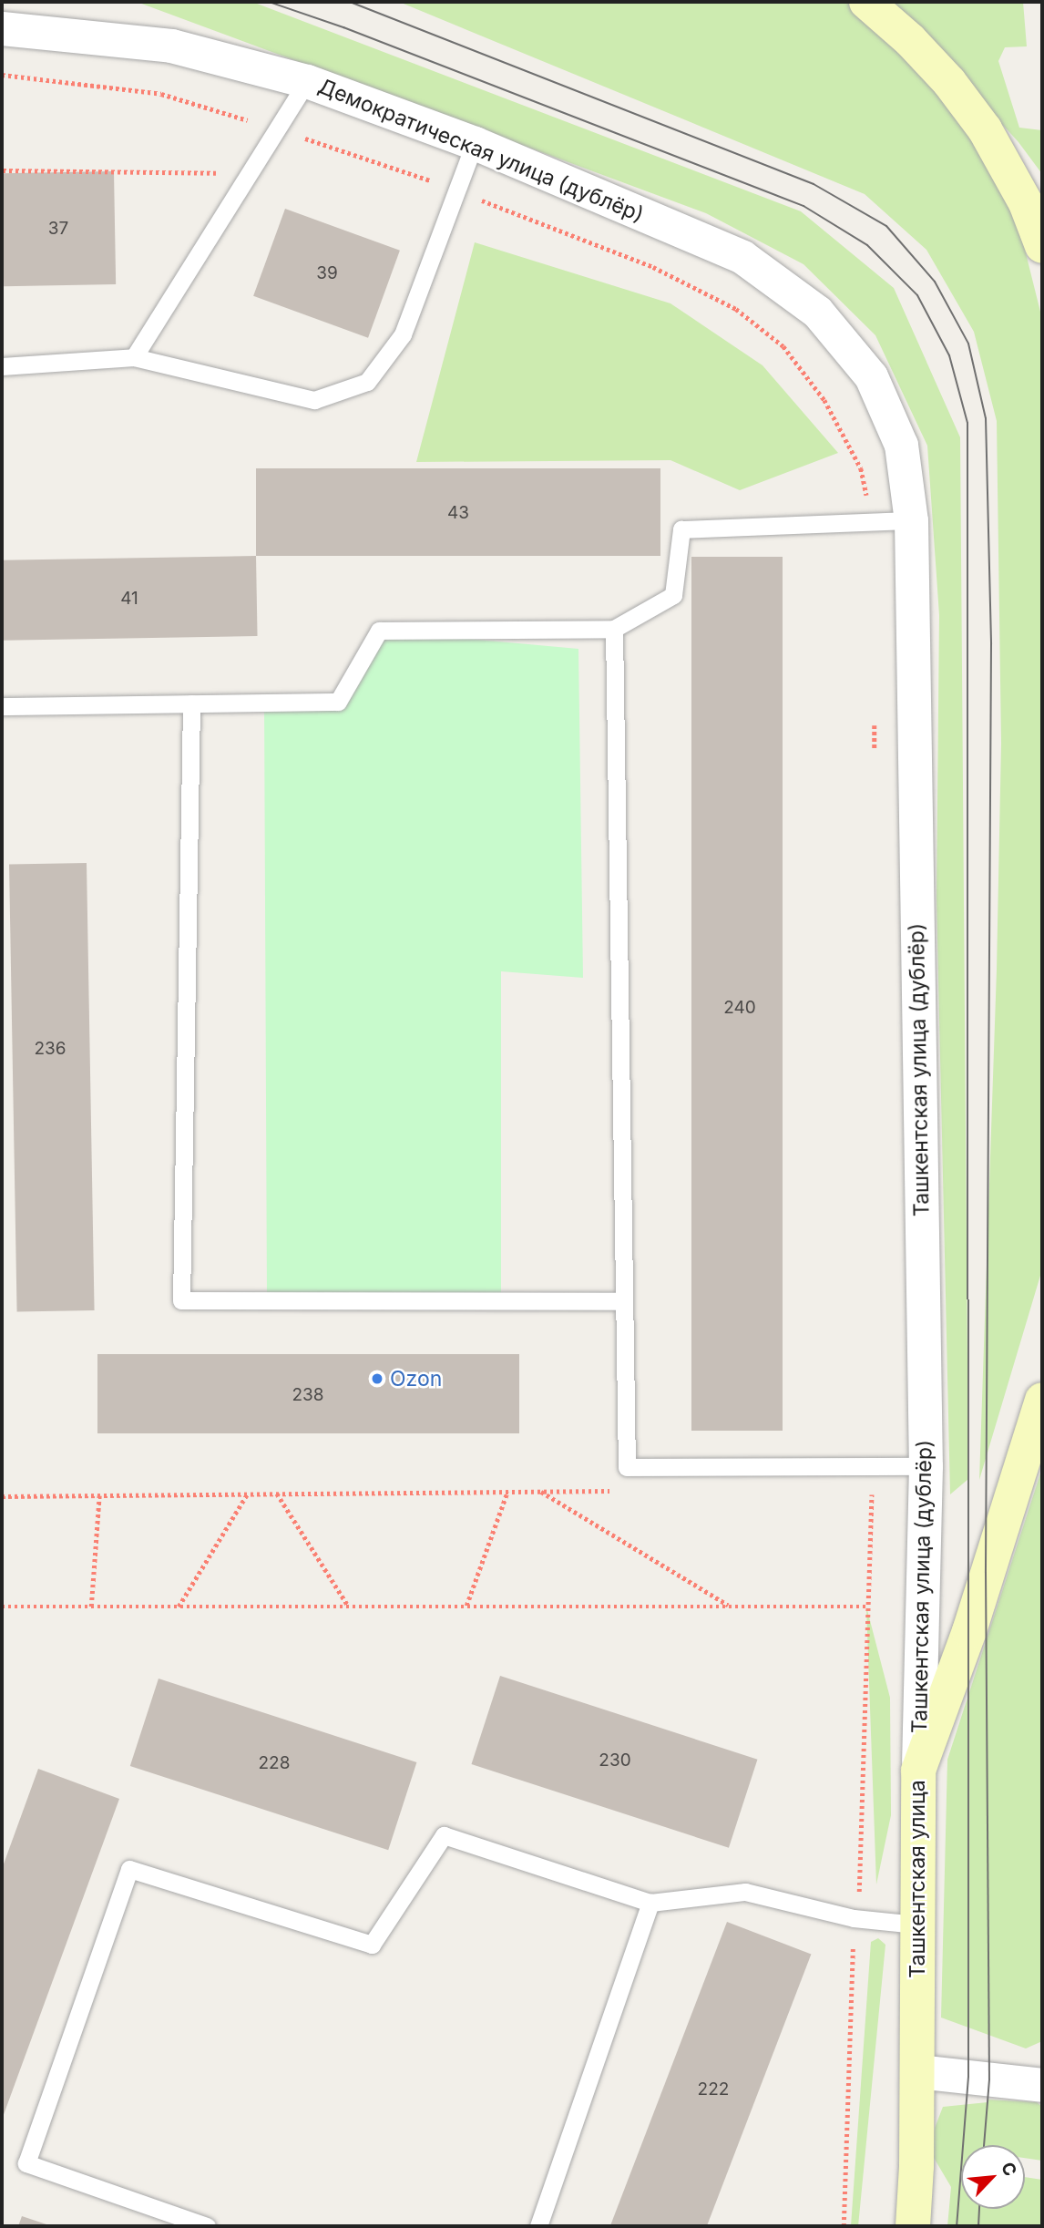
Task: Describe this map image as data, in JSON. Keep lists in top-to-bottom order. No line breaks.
{"streets":{"main road":["Ташкентская улица"],"street":["Демократическая улица (дублёр)","Ташкентская улица (дублёр)"]},"crossings":[["Демократическая улица (дублёр)","Ташкентская улица (дублёр)"],["Ташкентская улица (дублёр)","Ташкентская улица"]],"places":["Ozon"],"house_numbers":["37","39","43","41","240","236","238","230","228","222"],"north":"top right"}
